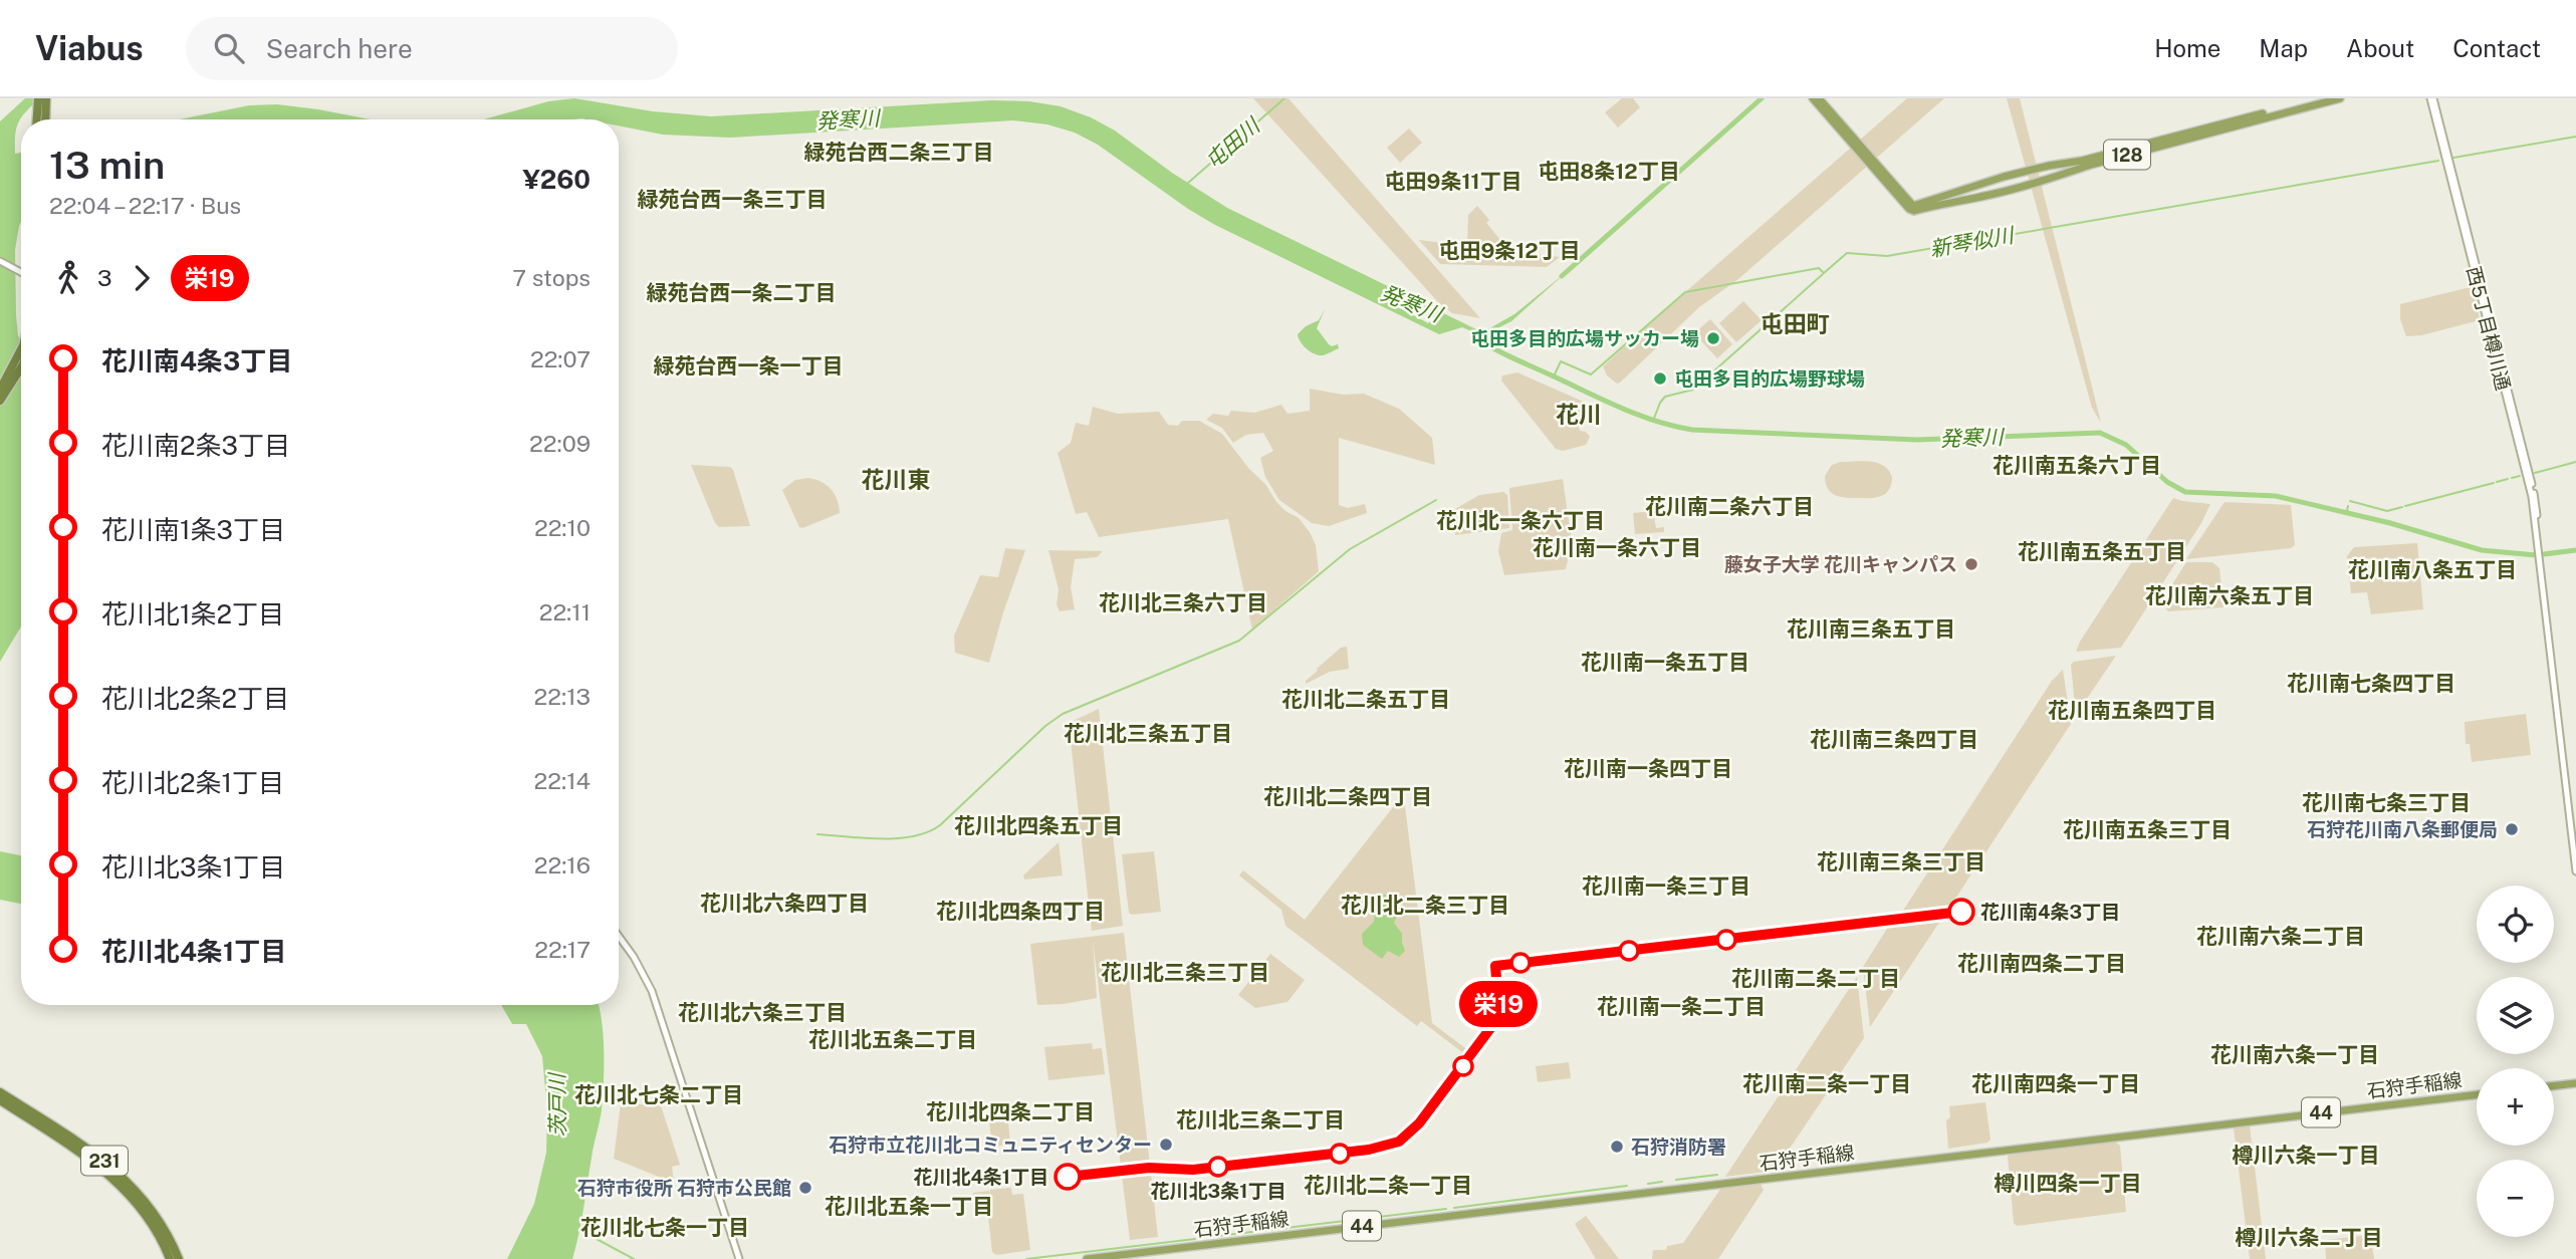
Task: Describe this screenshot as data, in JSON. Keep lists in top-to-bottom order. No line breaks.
{"streets":{"highway":["231"],"main road":["128","西5丁目樽川通","石狩手稲線","44"]},"districts":["緑苑台西二条三丁目","屯田8条12丁目","屯田9条11丁目","緑苑台西一条三丁目","屯田9条12丁目","緑苑台西一条二丁目","屯田町","緑苑台西一条一丁目","花川","花川南五条六丁目","花川東","花川南二条六丁目","花川北一条六丁目","花川南一条六丁目","花川南五条五丁目","花川南八条五丁目","花川南六条五丁目","花川北三条六丁目","花川南三条五丁目","花川南一条五丁目","花川南七条四丁目","花川北二条五丁目","花川南五条四丁目","花川北三条五丁目","花川南三条四丁目","花川南一条四丁目","花川北二条四丁目","花川南七条三丁目","花川北四条五丁目","花川南五条三丁目","花川南三条三丁目","花川南一条三丁目","花川北六条四丁目","花川北二条三丁目","花川北四条四丁目","花川南六条二丁目","花川南四条二丁目","花川北三条三丁目","花川南二条二丁目","花川南一条二丁目","花川北六条三丁目","花川北五条二丁目","花川南六条一丁目","花川南二条一丁目","花川南四条一丁目","花川北七条二丁目","花川北四条二丁目","花川北三条二丁目","樽川六条一丁目","樽川四条一丁目","花川北二条一丁目","花川北五条一丁目","花川北七条一丁目","樽川六条二丁目"],"water":["発寒川","屯田川","新琴似川","茨戸川"],"places":["屯田多目的広場サッカー場","屯田多目的広場野球場","藤女子大学 花川キャンパス","石狩花川南八条郵便局","花川南4条3丁目","石狩市立花川北コミュニティセンター","石狩消防署","花川北3条1丁目","花川北4条1丁目","石狩市役所 石狩市公民館"],"lines":["bus line 栄19"],"page":{"header":"Viabus","search":"Search here","nav":["Home","Map","About","Contact"],"on_map":"栄19","heading":["13 min","22:04 – 22:17 · Bus","¥260"],"legs":["3","栄19","7 stops"],"list":[{"name":"花川南4条3丁目","value":"22:07"},{"name":"花川南2条3丁目","value":"22:09"},{"name":"花川南1条3丁目","value":"22:10"},{"name":"花川北1条2丁目","value":"22:11"},{"name":"花川北2条2丁目","value":"22:13"},{"name":"花川北2条1丁目","value":"22:14"},{"name":"花川北3条1丁目","value":"22:16"},{"name":"花川北4条1丁目","value":"22:17"}],"map_buttons":["+","−"]}}
